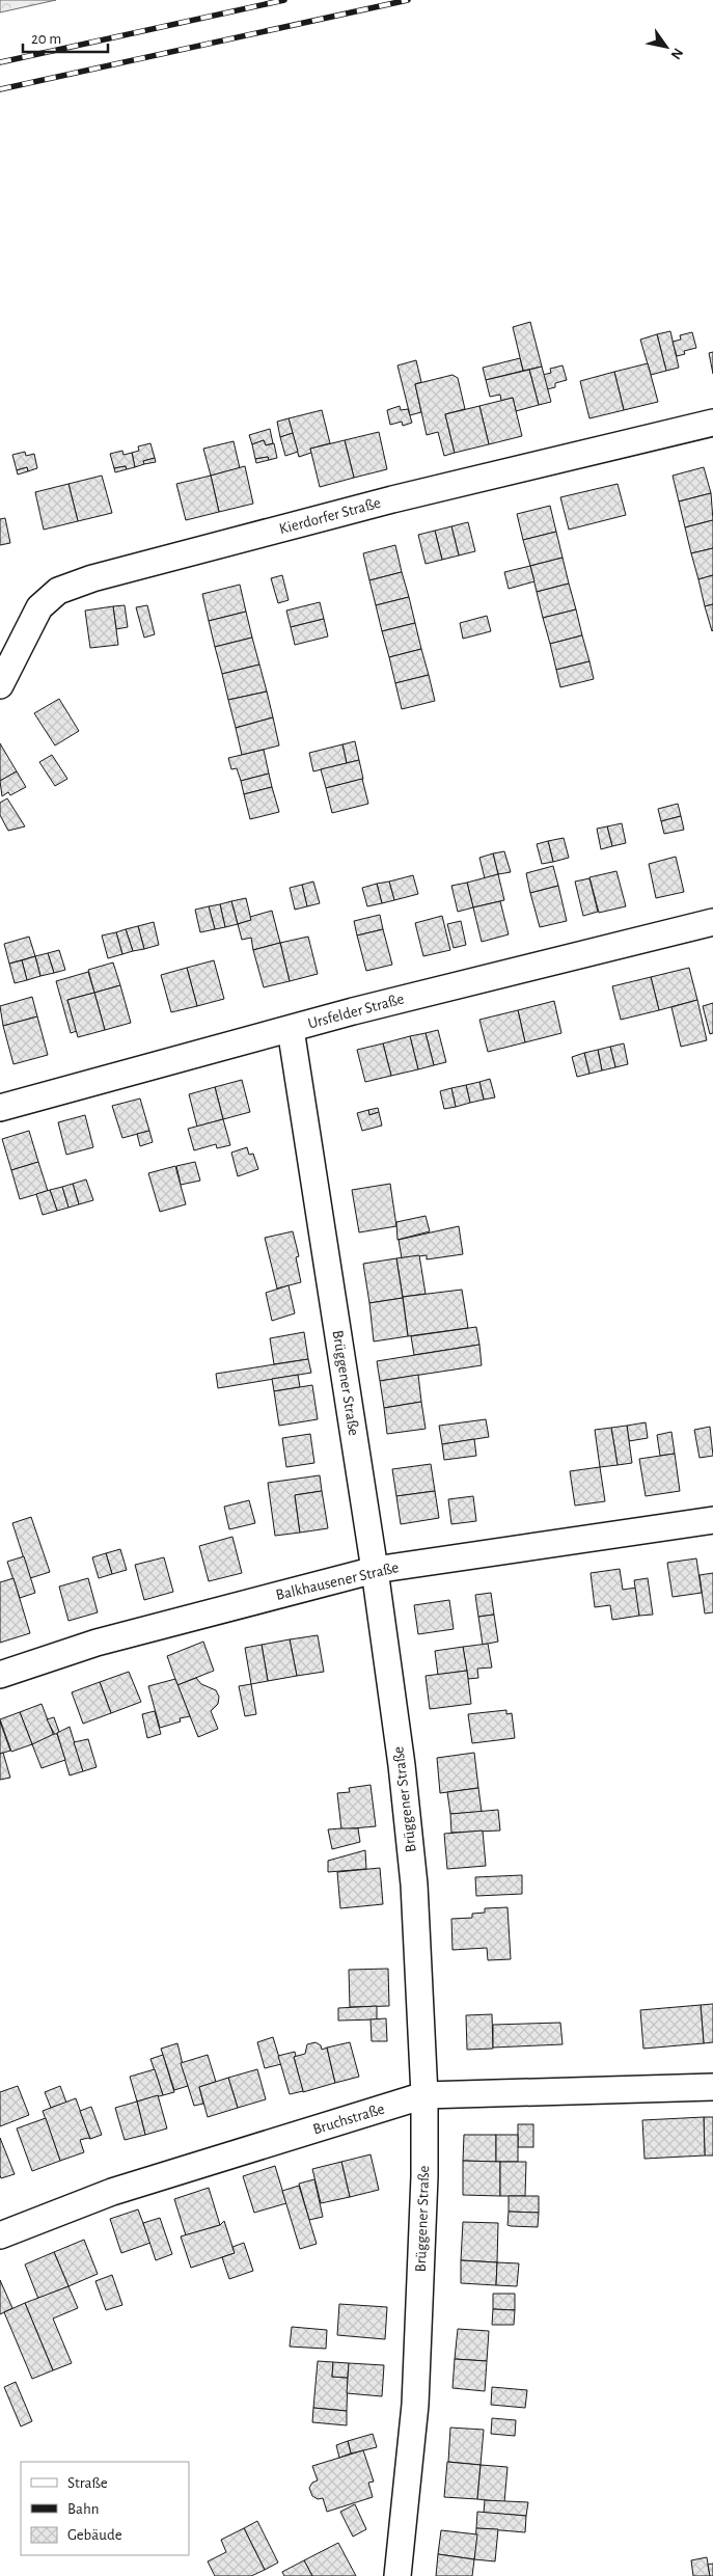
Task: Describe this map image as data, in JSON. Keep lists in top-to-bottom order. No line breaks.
{"streets":{"street":["Kierdorfer Straße","Ursfelder Straße","Brüggener Straße","Balkhausener Straße","Bruchstraße"]},"crossings":[["Ursfelder Straße","Brüggener Straße"],["Brüggener Straße","Balkhausener Straße"],["Brüggener Straße","Bruchstraße"]],"legend":["Straße","Bahn","Gebäude"],"scale_bar":"20 m","north":"bottom right"}
